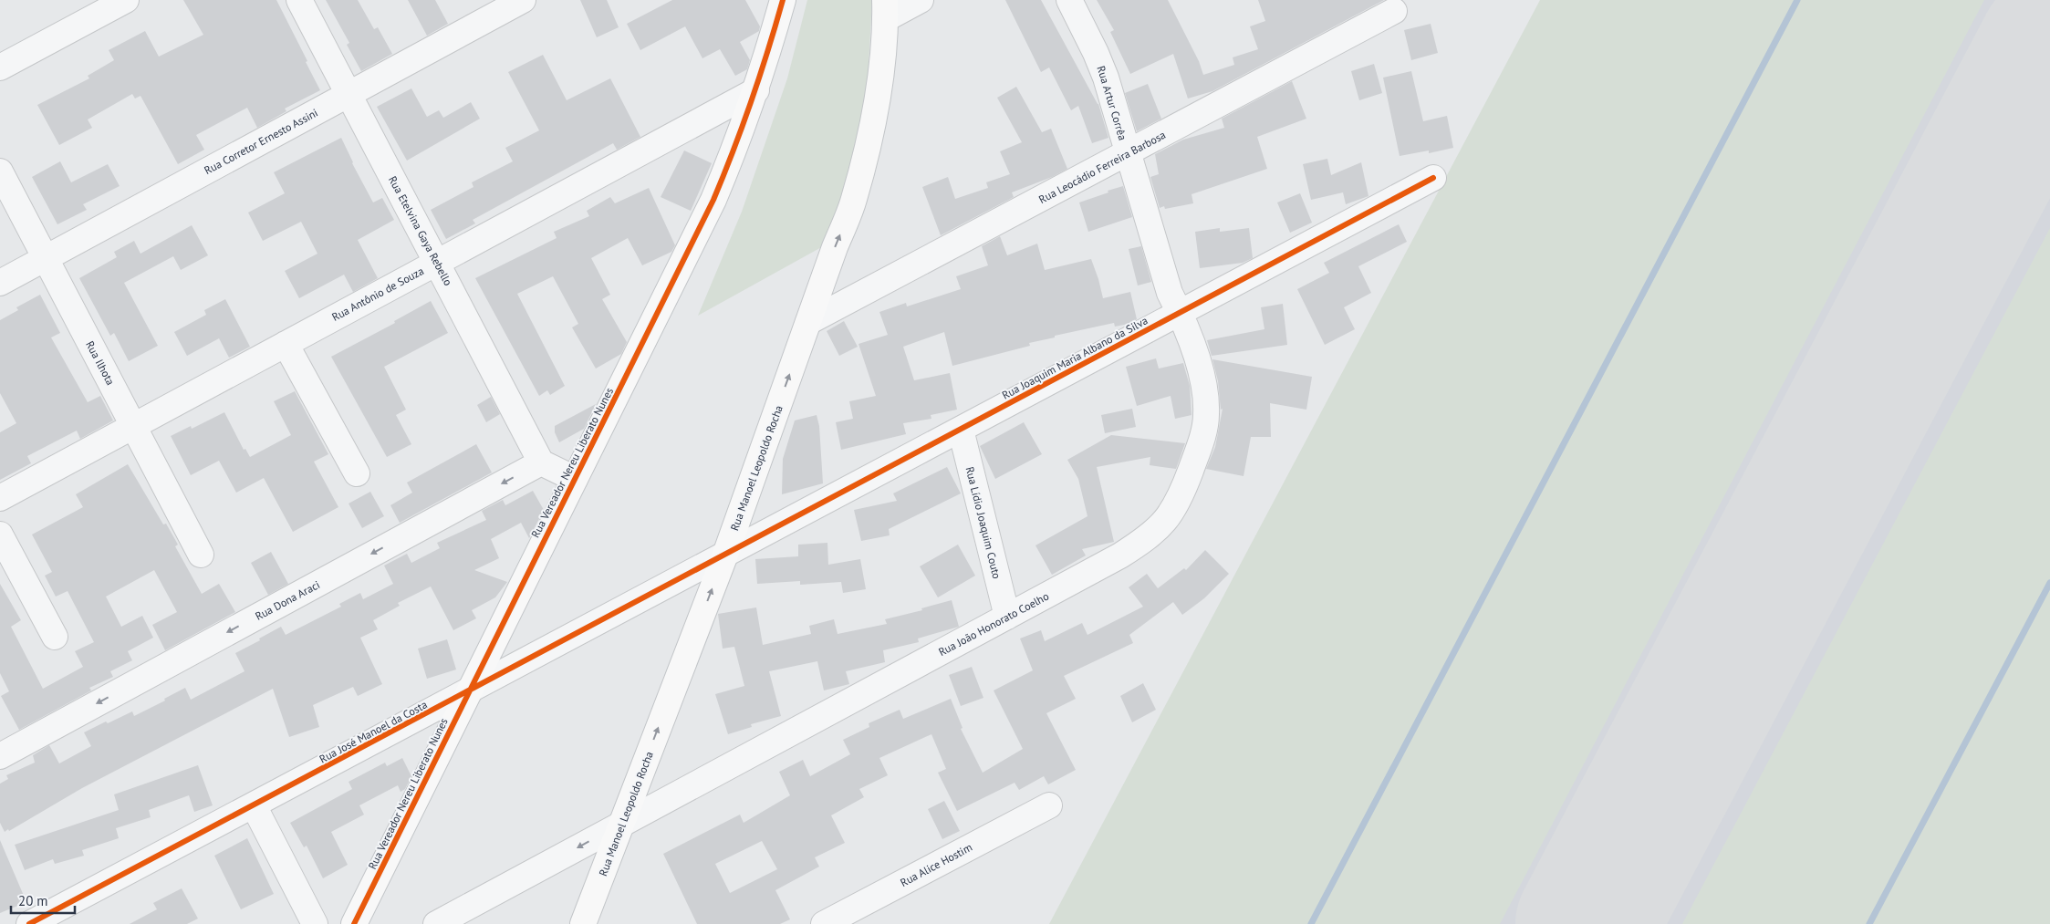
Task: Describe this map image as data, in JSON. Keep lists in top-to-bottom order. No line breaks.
{"streets":{"main road":["Rua Vereador Nereu Liberato Nunes","Rua Manoel Leopoldo Rocha"],"street":["Rua Artur Corrêa","Rua Corretor Ernesto Assini","Rua Leocádio Ferreira Barbosa","Rua Etelvina Gaya Rebello","Rua Antônio de Souza","Rua Joaquim Maria Albano da Silva","Rua Ilhota","Rua Lídio Joaquim Couto","Rua Dona Araci","Rua João Honorato Coelho","Rua José Manoel da Costa","Rua Alice Hostim"]},"crossings":[["Rua Artur Corrêa","Rua Leocádio Ferreira Barbosa"],["Rua Artur Corrêa","Rua Joaquim Maria Albano da Silva"],["Rua Artur Corrêa","Rua João Honorato Coelho"],["Rua Corretor Ernesto Assini","Rua Etelvina Gaya Rebello"],["Rua Corretor Ernesto Assini","Rua Ilhota"],["Rua Leocádio Ferreira Barbosa","Rua Manoel Leopoldo Rocha"],["Rua Etelvina Gaya Rebello","Rua Antônio de Souza"],["Rua Etelvina Gaya Rebello","Rua Dona Araci"],["Rua Antônio de Souza","Rua Ilhota"],["Rua Antônio de Souza","Rua Vereador Nereu Liberato Nunes"],["Rua Joaquim Maria Albano da Silva","Rua Manoel Leopoldo Rocha"],["Rua Joaquim Maria Albano da Silva","Rua Lídio Joaquim Couto"],["Rua Joaquim Maria Albano da Silva","Rua João Honorato Coelho"],["Rua Joaquim Maria Albano da Silva","Rua José Manoel da Costa"],["Rua Vereador Nereu Liberato Nunes","Rua José Manoel da Costa"],["Rua Manoel Leopoldo Rocha","Rua João Honorato Coelho"],["Rua Manoel Leopoldo Rocha","Rua José Manoel da Costa"],["Rua Lídio Joaquim Couto","Rua João Honorato Coelho"]],"one_way":["Rua Manoel Leopoldo Rocha","Rua Dona Araci"],"scale_bar":"20 m"}
